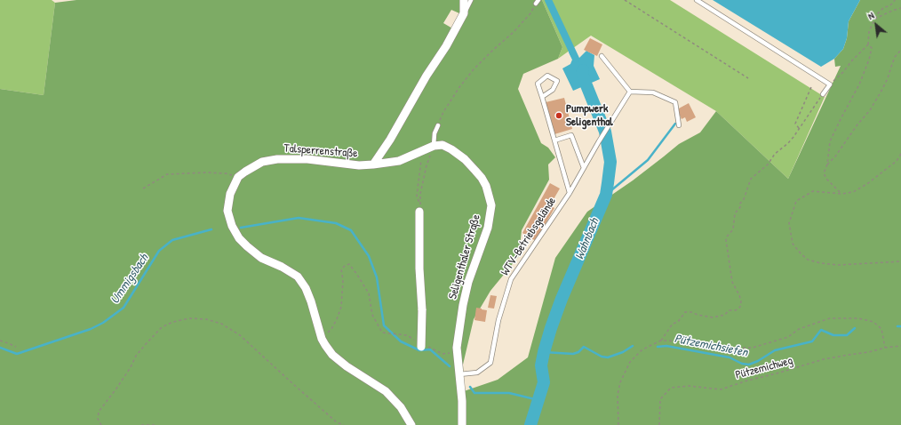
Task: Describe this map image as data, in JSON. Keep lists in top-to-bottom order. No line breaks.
{"streets":{"street":["Talsperrenstraße","Seligenthaler Straße"],"lane":["WTV-Betriebsgelände"],"path":["Pützemichweg"]},"crossings":[["WTV-Betriebsgelände","Seligenthaler Straße"]],"water":["Wahnbach","Ummigsbach","Pützemichsiefen"],"places":["Pumpwerk Seligenthal"],"north":"top left"}
